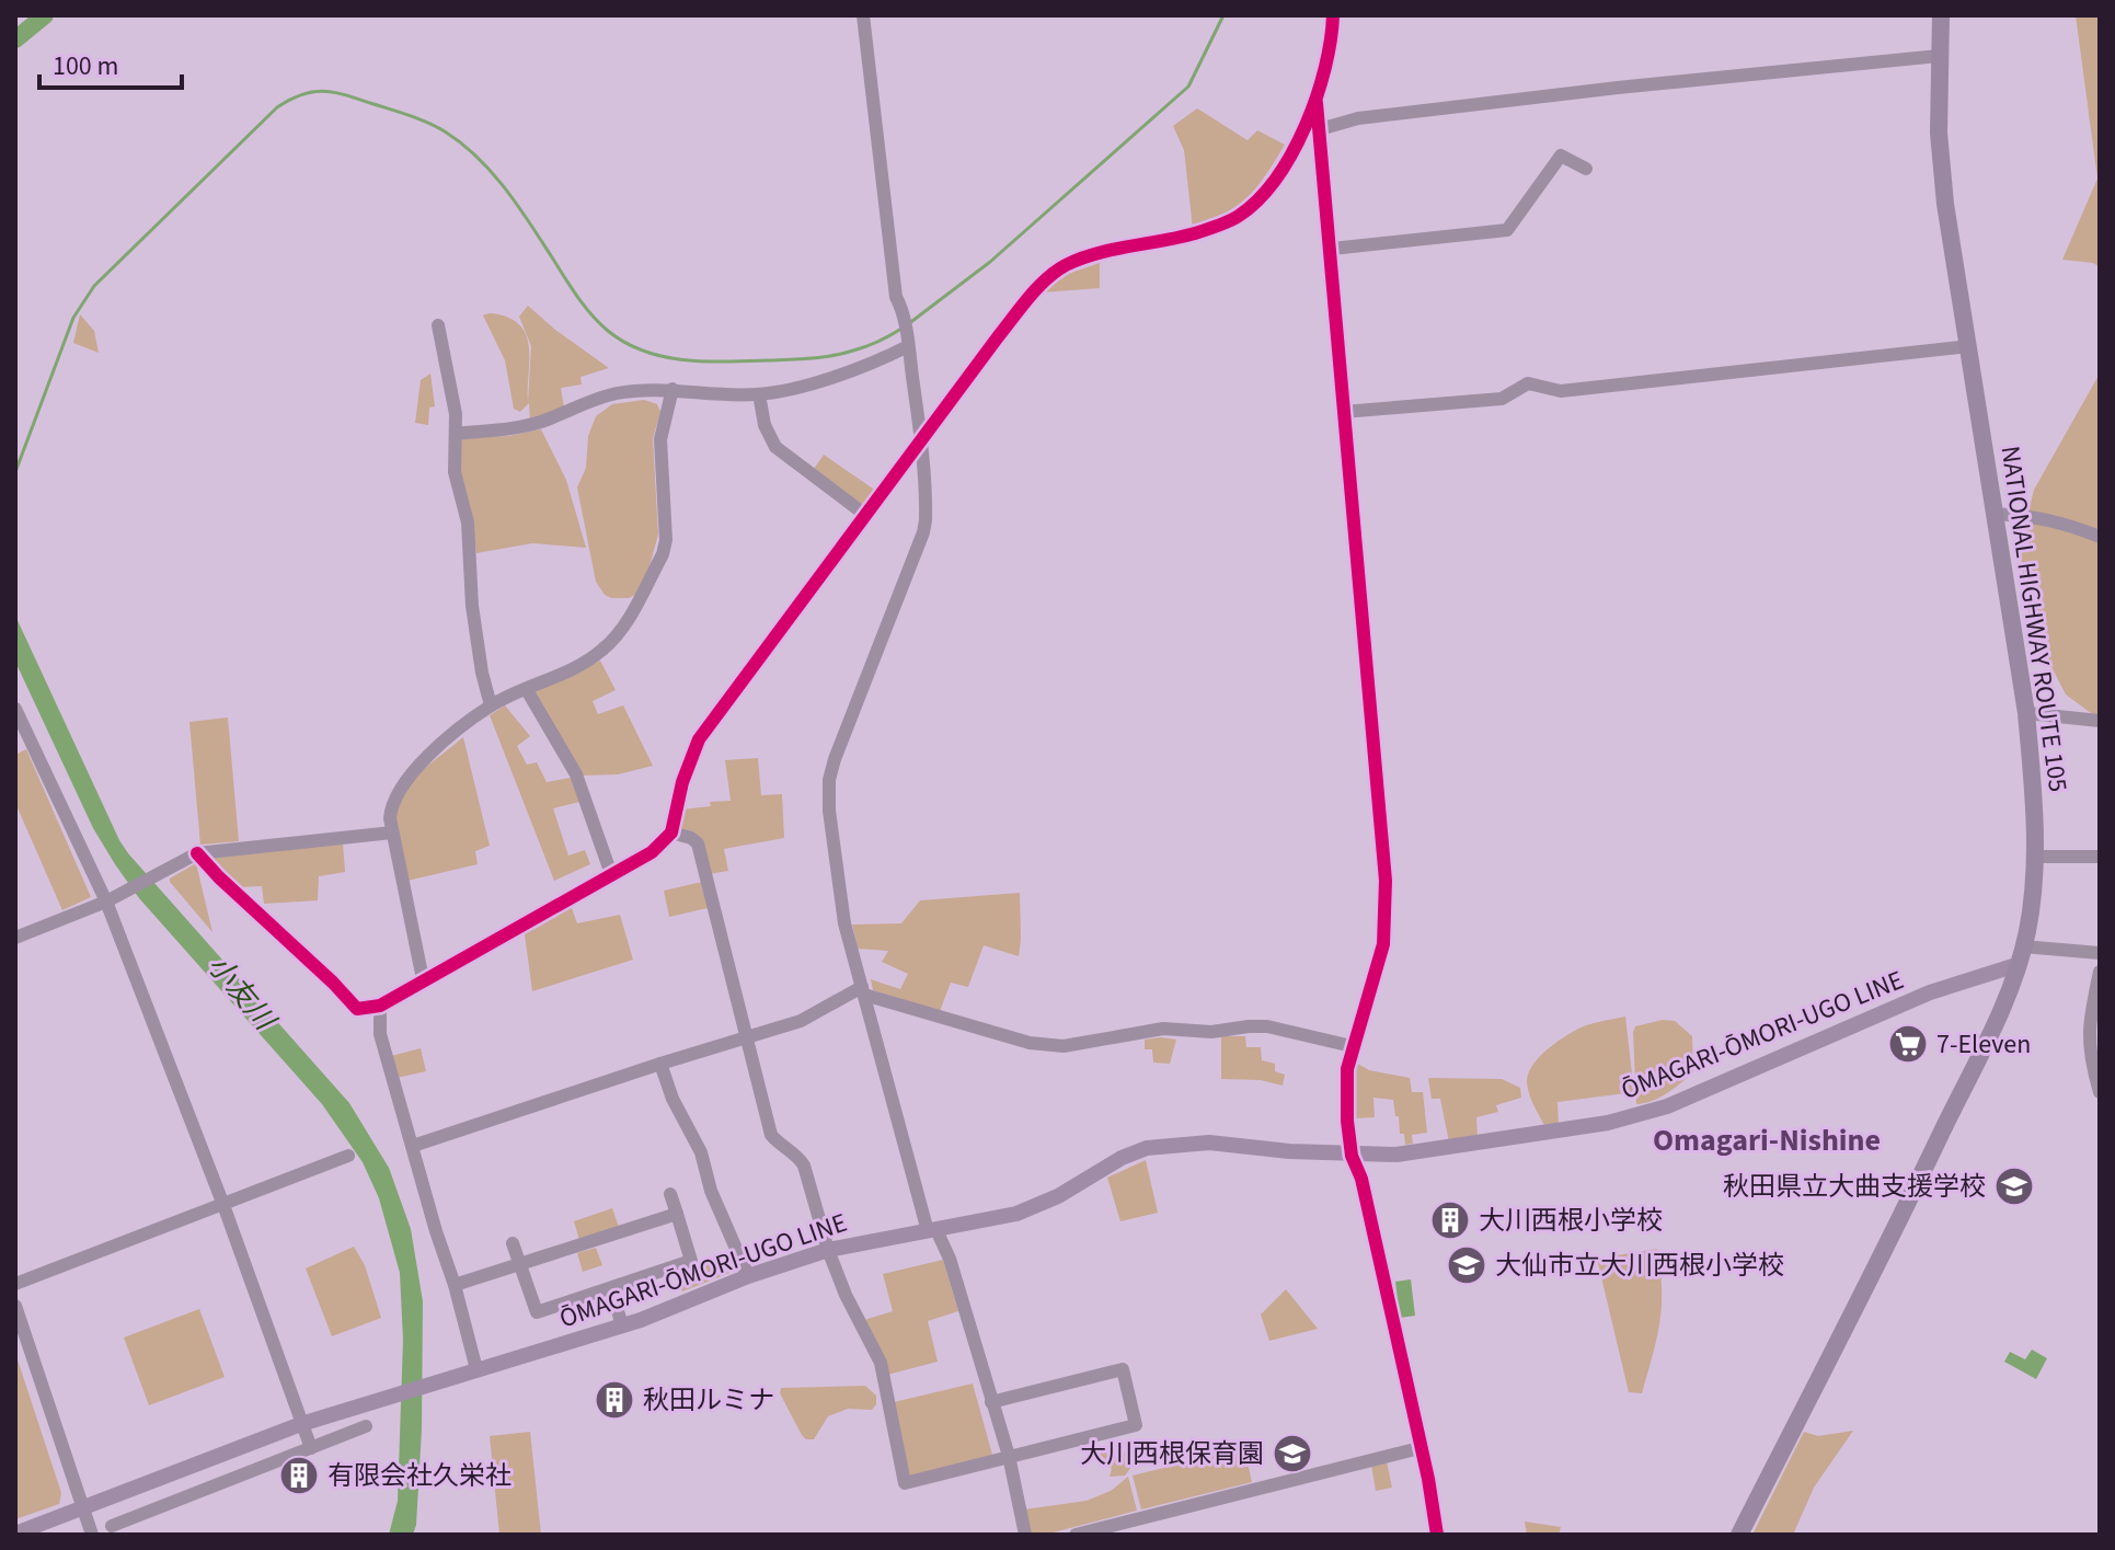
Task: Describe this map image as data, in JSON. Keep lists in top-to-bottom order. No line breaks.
{"streets":{"highway":["NATIONAL HIGHWAY ROUTE 105"],"main road":["ŌMAGARI-ŌMORI-UGO LINE"]},"crossings":[["NATIONAL HIGHWAY ROUTE 105","ŌMAGARI-ŌMORI-UGO LINE"]],"districts":["Omagari-Nishine"],"water":["小友川"],"places":{"supermarket":["7-Eleven"],"school or university":["秋田県立大曲支援学校","大仙市立大川西根小学校","大川西根保育園"],"building":["大川西根小学校","秋田ルミナ","有限会社久栄社"]},"scale_bar":"100 m"}
